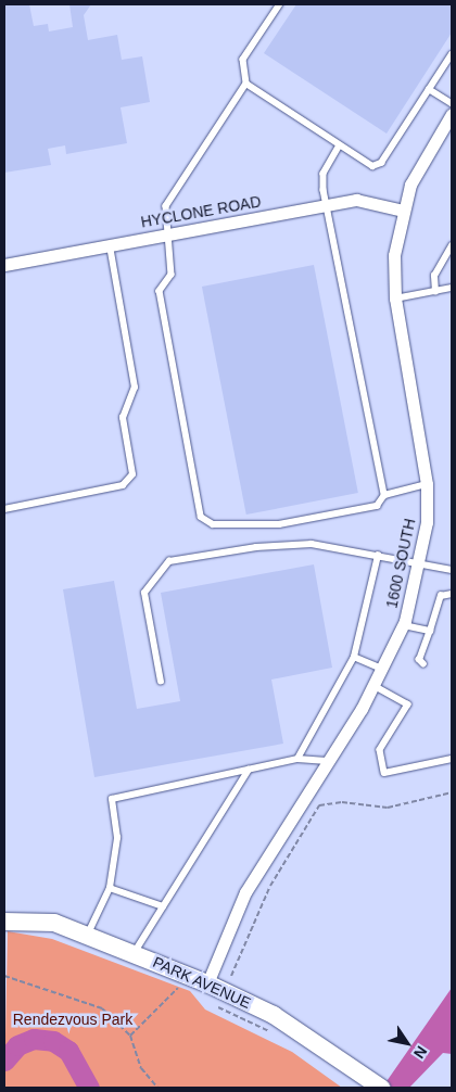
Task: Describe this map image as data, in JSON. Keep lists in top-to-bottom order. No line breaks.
{"streets":{"street":["HYCLONE ROAD","1600 SOUTH","PARK AVENUE"]},"crossings":[["HYCLONE ROAD","1600 SOUTH"],["1600 SOUTH","PARK AVENUE"]],"parks":["Rendezvous Park"],"north":"bottom right"}
